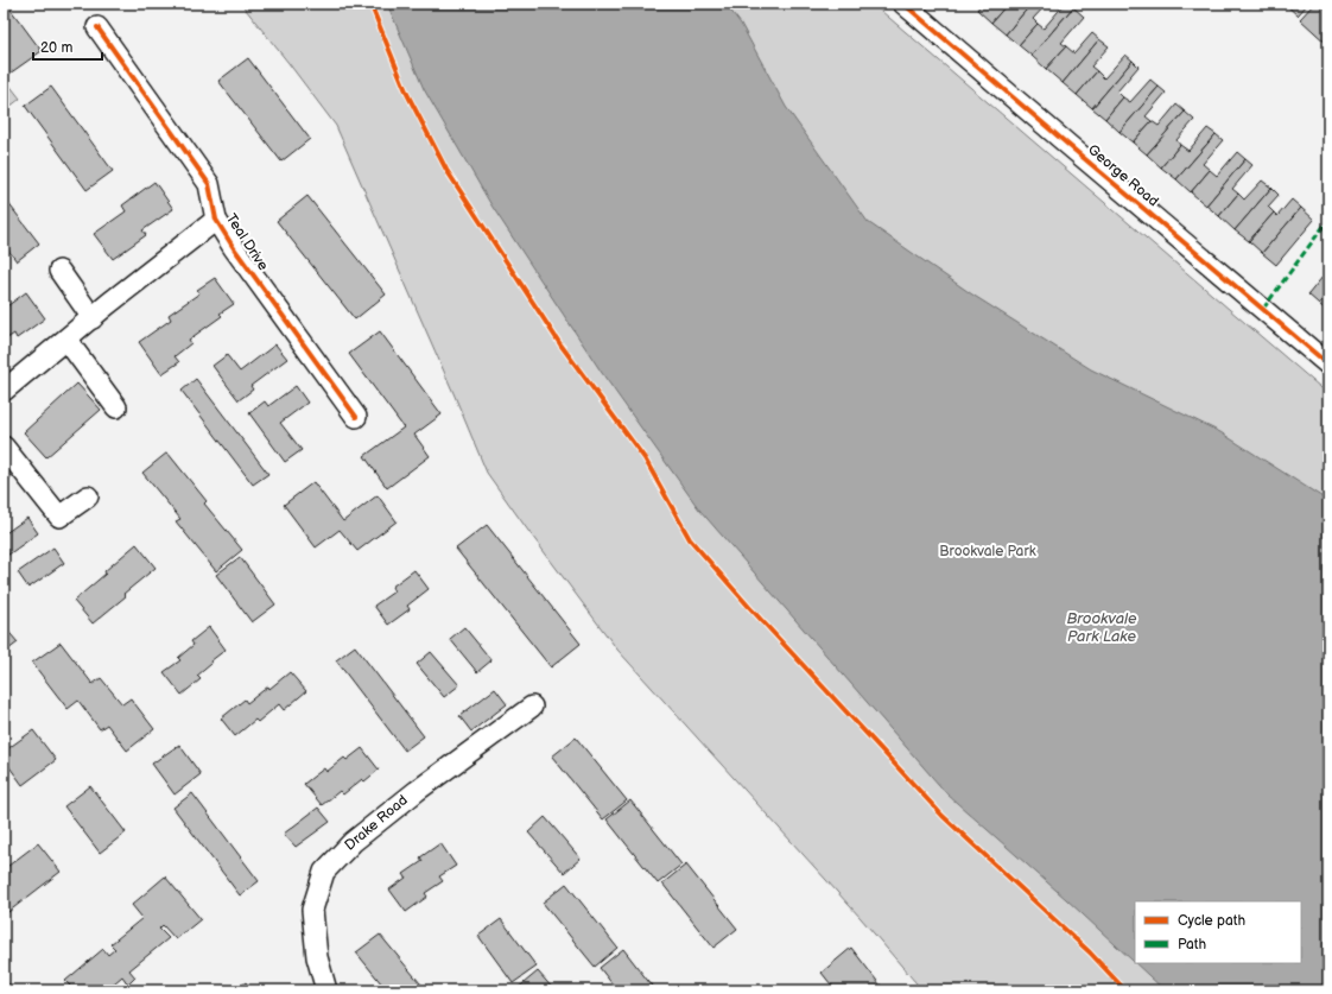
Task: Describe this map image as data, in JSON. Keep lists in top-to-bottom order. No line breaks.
{"streets":{"street":["George Road","Teal Drive","Drake Road"]},"water":["Brookvale Park Lake"],"parks":["Brookvale Park"],"legend":["Cycle path","Path"],"scale_bar":"20 m"}
